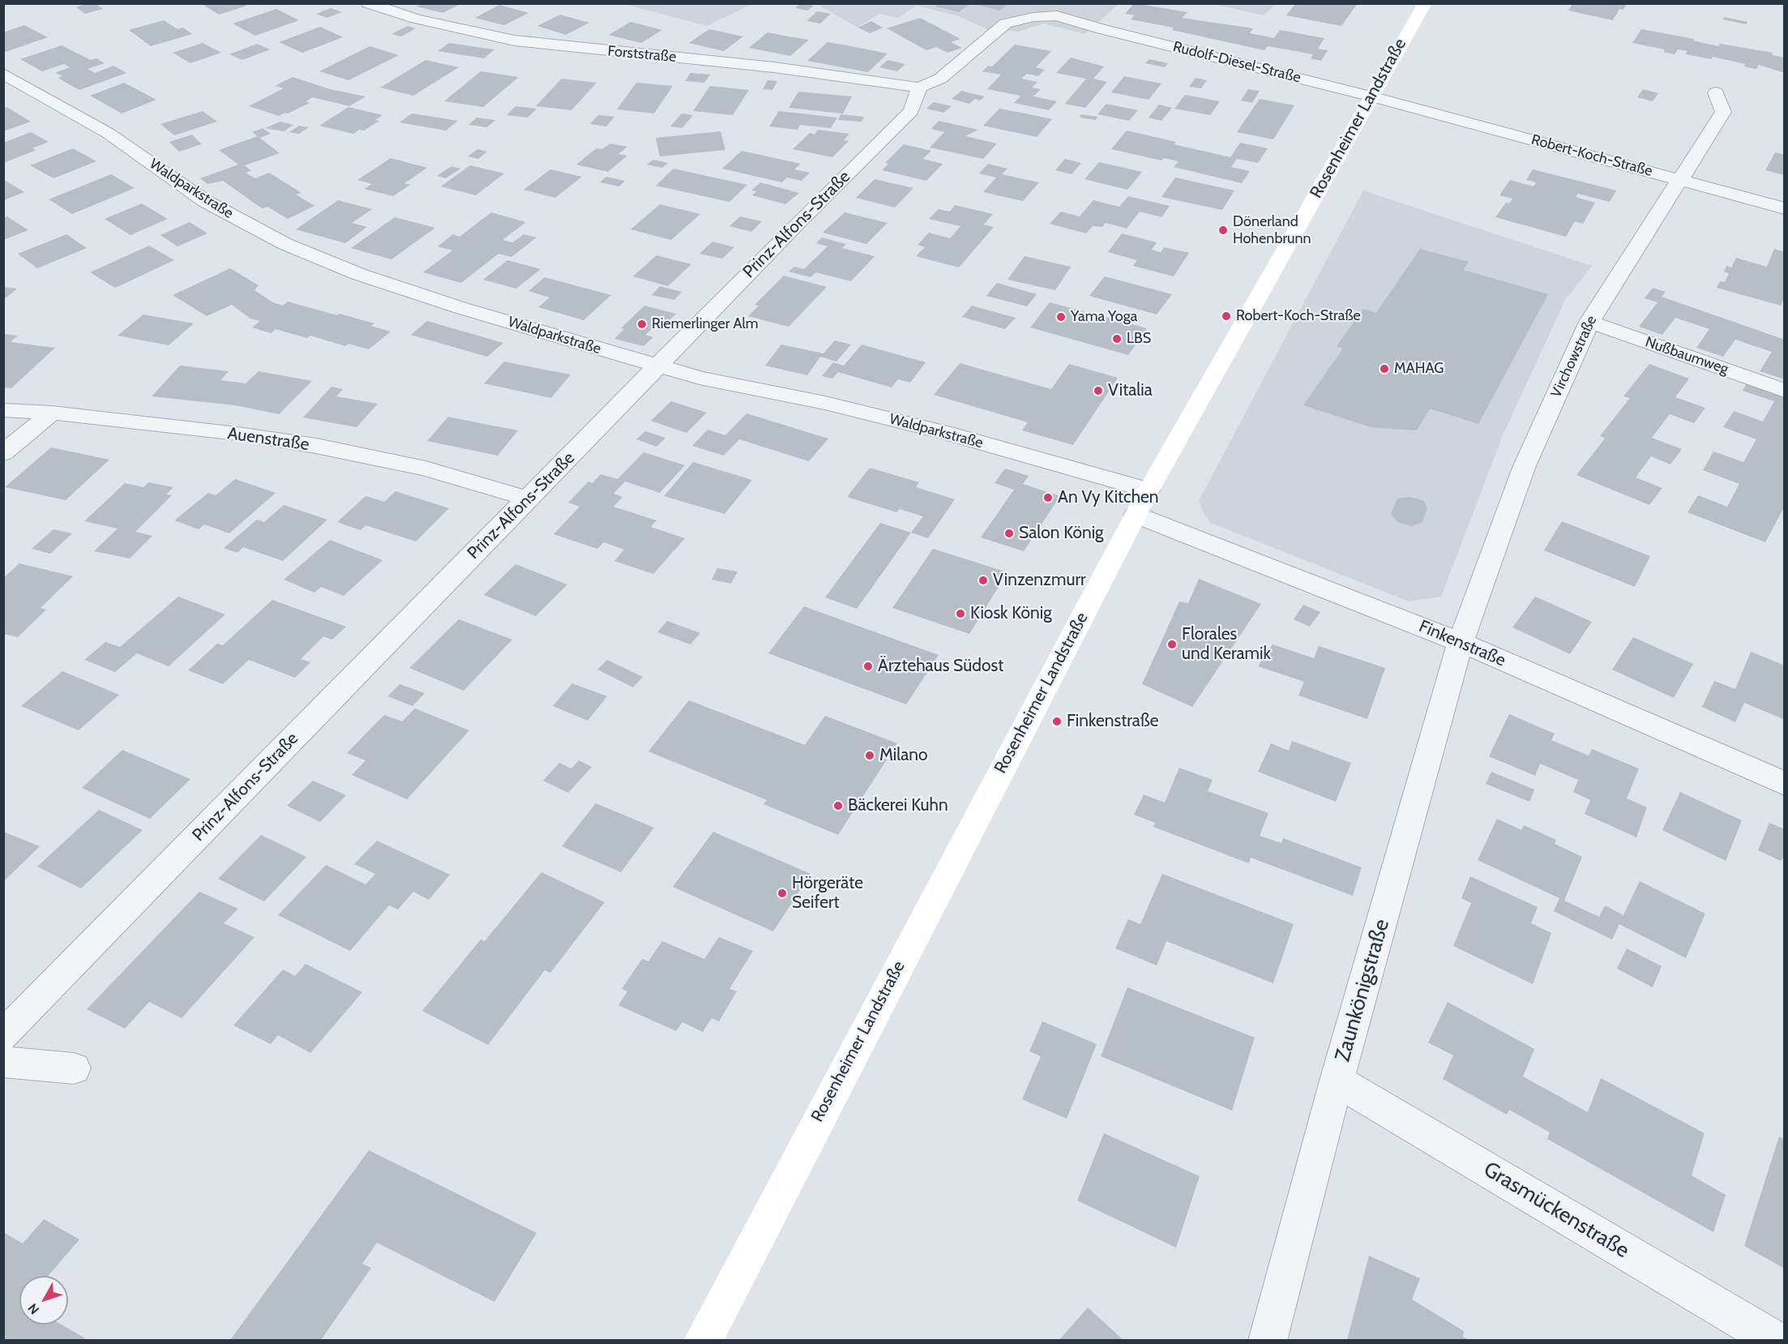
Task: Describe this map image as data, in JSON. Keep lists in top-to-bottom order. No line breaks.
{"streets":{"main road":["Rosenheimer Landstraße"],"street":["Forststraße","Rudolf-Diesel-Straße","Robert-Koch-Straße","Waldparkstraße","Prinz-Alfons-Straße","Nußbaumweg","Virchowstraße","Auenstraße","Finkenstraße","Zaunkönigstraße","Grasmückenstraße"]},"crossings":[["Forststraße","Prinz-Alfons-Straße"],["Rudolf-Diesel-Straße","Rosenheimer Landstraße"],["Rudolf-Diesel-Straße","Robert-Koch-Straße"],["Rosenheimer Landstraße","Robert-Koch-Straße"],["Rosenheimer Landstraße","Waldparkstraße"],["Rosenheimer Landstraße","Finkenstraße"],["Robert-Koch-Straße","Virchowstraße"],["Waldparkstraße","Prinz-Alfons-Straße"],["Waldparkstraße","Finkenstraße"],["Prinz-Alfons-Straße","Auenstraße"],["Nußbaumweg","Virchowstraße"],["Virchowstraße","Finkenstraße"],["Virchowstraße","Zaunkönigstraße"],["Finkenstraße","Zaunkönigstraße"],["Zaunkönigstraße","Grasmückenstraße"]],"places":["Dönerland Hohenbrunn","Robert-Koch-Straße","Yama Yoga","Riemerlinger Alm","LBS","MAHAG","Vitalia","An Vy Kitchen","Salon König","Vinzenzmurr","Kiosk König","Florales und Keramik","Ärztehaus Südost","Finkenstraße","Milano","Bäckerei Kuhn","Hörgeräte Seifert"],"north":"bottom left"}
